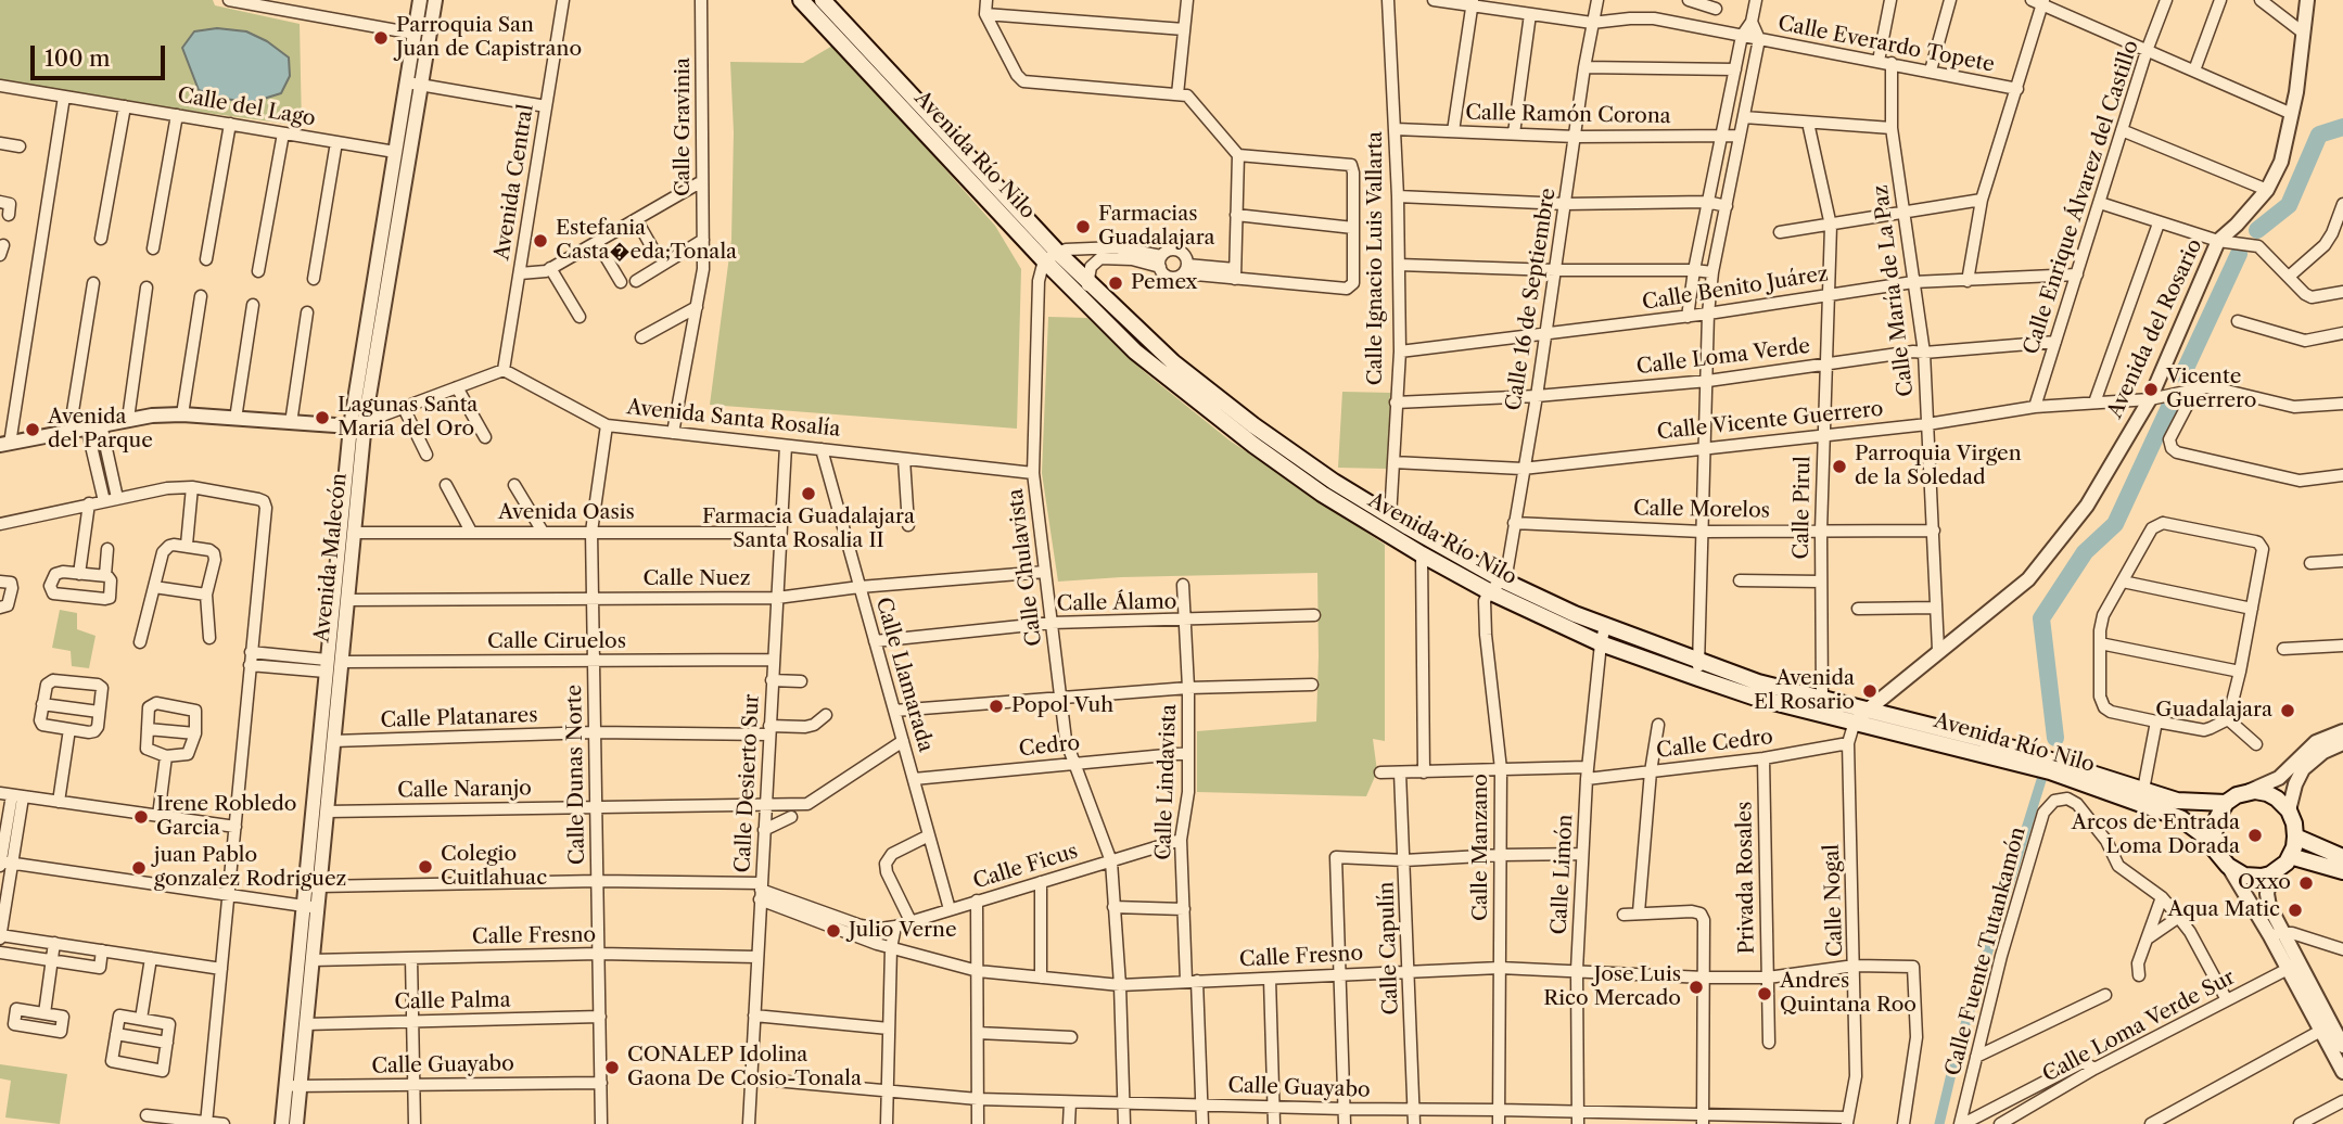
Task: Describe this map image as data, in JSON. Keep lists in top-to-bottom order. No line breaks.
{"streets":{"main road":["Avenida Río Nilo"],"street":["Calle Everardo Topete","Calle del Lago","Calle Ramón Corona","Calle Gravinia","Avenida Central","Calle Enrique Álvarez del Castillo","Calle Ignacio Luis Vallarta","Calle Benito Juárez","Calle María de La Paz","Calle 16 de Septiembre","Avenida del Rosario","Calle Loma Verde","Avenida Santa Rosalía","Calle Vicente Guerrero","Calle Pirul","Calle Morelos","Avenida Oasis","Avenida Malecón","Calle Chulavista","Calle Nuez","Calle Álamo","Calle Ciruelos","Calle Llamarada","Calle Platanares","Calle Cedro","Cedro","Calle Dunas Norte","Calle Lindavista","Calle Desierto Sur","Calle Naranjo","Calle Manzano","Calle Ficus","Calle Limón","Privada Rosales","Calle Nogal","Calle Fresno","Calle Capulín","Calle Fuente Tutankamón","Calle Palma","Calle Loma Verde Sur","Calle Guayabo"]},"crossings":[["Calle Everardo Topete","Calle María de La Paz"],["Calle Everardo Topete","Calle 16 de Septiembre"],["Calle del Lago","Avenida Malecón"],["Calle Ramón Corona","Calle Ignacio Luis Vallarta"],["Calle Ramón Corona","Calle 16 de Septiembre"],["Calle Gravinia","Avenida Santa Rosalía"],["Avenida Río Nilo","Calle Ignacio Luis Vallarta"],["Avenida Río Nilo","Calle 16 de Septiembre"],["Avenida Río Nilo","Avenida del Rosario"],["Avenida Río Nilo","Calle Pirul"],["Avenida Río Nilo","Calle Chulavista"],["Avenida Río Nilo","Calle Manzano"],["Avenida Río Nilo","Calle Limón"],["Avenida Río Nilo","Calle Nogal"],["Avenida Central","Avenida Santa Rosalía"],["Calle Enrique Álvarez del Castillo","Calle Benito Juárez"],["Calle Enrique Álvarez del Castillo","Calle Loma Verde"],["Calle Enrique Álvarez del Castillo","Calle Vicente Guerrero"],["Calle Ignacio Luis Vallarta","Calle Benito Juárez"],["Calle Ignacio Luis Vallarta","Calle Loma Verde"],["Calle Ignacio Luis Vallarta","Calle Vicente Guerrero"],["Calle Benito Juárez","Calle María de La Paz"],["Calle Benito Juárez","Calle 16 de Septiembre"],["Calle Benito Juárez","Calle Pirul"],["Calle María de La Paz","Avenida del Rosario"],["Calle María de La Paz","Calle Loma Verde"],["Calle María de La Paz","Calle Vicente Guerrero"],["Calle María de La Paz","Calle Morelos"],["Calle 16 de Septiembre","Calle Loma Verde"],["Calle 16 de Septiembre","Calle Vicente Guerrero"],["Calle 16 de Septiembre","Calle Morelos"],["Avenida del Rosario","Calle Vicente Guerrero"],["Avenida del Rosario","Calle Nogal"],["Calle Loma Verde","Calle Pirul"],["Avenida Santa Rosalía","Calle Chulavista"],["Avenida Santa Rosalía","Calle Llamarada"],["Avenida Santa Rosalía","Calle Dunas Norte"],["Avenida Santa Rosalía","Calle Desierto Sur"],["Calle Vicente Guerrero","Calle Pirul"],["Calle Pirul","Calle Morelos"],["Avenida Oasis","Avenida Malecón"],["Avenida Oasis","Calle Dunas Norte"],["Avenida Oasis","Calle Desierto Sur"],["Avenida Malecón","Calle Nuez"],["Avenida Malecón","Calle Ciruelos"],["Avenida Malecón","Calle Platanares"],["Avenida Malecón","Calle Naranjo"],["Avenida Malecón","Calle Fresno"],["Avenida Malecón","Calle Palma"],["Avenida Malecón","Calle Guayabo"],["Calle Chulavista","Calle Nuez"],["Calle Chulavista","Calle Álamo"],["Calle Chulavista","Cedro"],["Calle Chulavista","Calle Ficus"],["Calle Chulavista","Calle Fresno"],["Calle Chulavista","Calle Guayabo"],["Calle Nuez","Calle Llamarada"],["Calle Nuez","Calle Dunas Norte"],["Calle Nuez","Calle Desierto Sur"],["Calle Álamo","Calle Llamarada"],["Calle Álamo","Calle Lindavista"],["Calle Ciruelos","Calle Dunas Norte"],["Calle Ciruelos","Calle Desierto Sur"],["Calle Llamarada","Cedro"],["Calle Llamarada","Calle Naranjo"],["Calle Llamarada","Calle Ficus"],["Calle Platanares","Calle Dunas Norte"],["Calle Platanares","Calle Desierto Sur"],["Calle Cedro","Calle Manzano"],["Calle Cedro","Calle Limón"],["Calle Cedro","Privada Rosales"],["Calle Cedro","Calle Nogal"],["Calle Cedro","Calle Capulín"],["Cedro","Calle Lindavista"],["Calle Dunas Norte","Calle Naranjo"],["Calle Dunas Norte","Calle Fresno"],["Calle Dunas Norte","Calle Palma"],["Calle Dunas Norte","Calle Guayabo"],["Calle Lindavista","Calle Ficus"],["Calle Lindavista","Calle Fresno"],["Calle Desierto Sur","Calle Naranjo"],["Calle Desierto Sur","Calle Ficus"],["Calle Desierto Sur","Calle Fresno"],["Calle Desierto Sur","Calle Guayabo"],["Calle Manzano","Calle Fresno"],["Calle Manzano","Calle Guayabo"],["Calle Ficus","Calle Fresno"],["Calle Limón","Calle Fresno"],["Calle Limón","Calle Guayabo"],["Privada Rosales","Calle Fresno"],["Calle Nogal","Calle Fresno"],["Calle Nogal","Calle Guayabo"],["Calle Fresno","Calle Capulín"],["Calle Capulín","Calle Guayabo"]],"places":["Parroquia San Juan de Capistrano","Farmacias Guadalajara","Estefania Casta�eda;Tonala","Pemex","Vicente Guerrero","Lagunas Santa Maria del Oro","Avenida del Parque","Parroquia Virgen de la Soledad","Farmacia Guadalajara Santa Rosalia II","Avenida El Rosario","Popol Vuh","Guadalajara","Irene Robledo Garcia","Arcos de Entrada Loma Dorada","Colegio Cuitlahuac","juan Pablo gonzalez Rodriguez","Oxxo","Aqua Matic","Julio Verne","Jose Luis Rico Mercado","Andres Quintana Roo","CONALEP Idolina Gaona De Cosio-Tonala"],"scale_bar":"100 m"}
